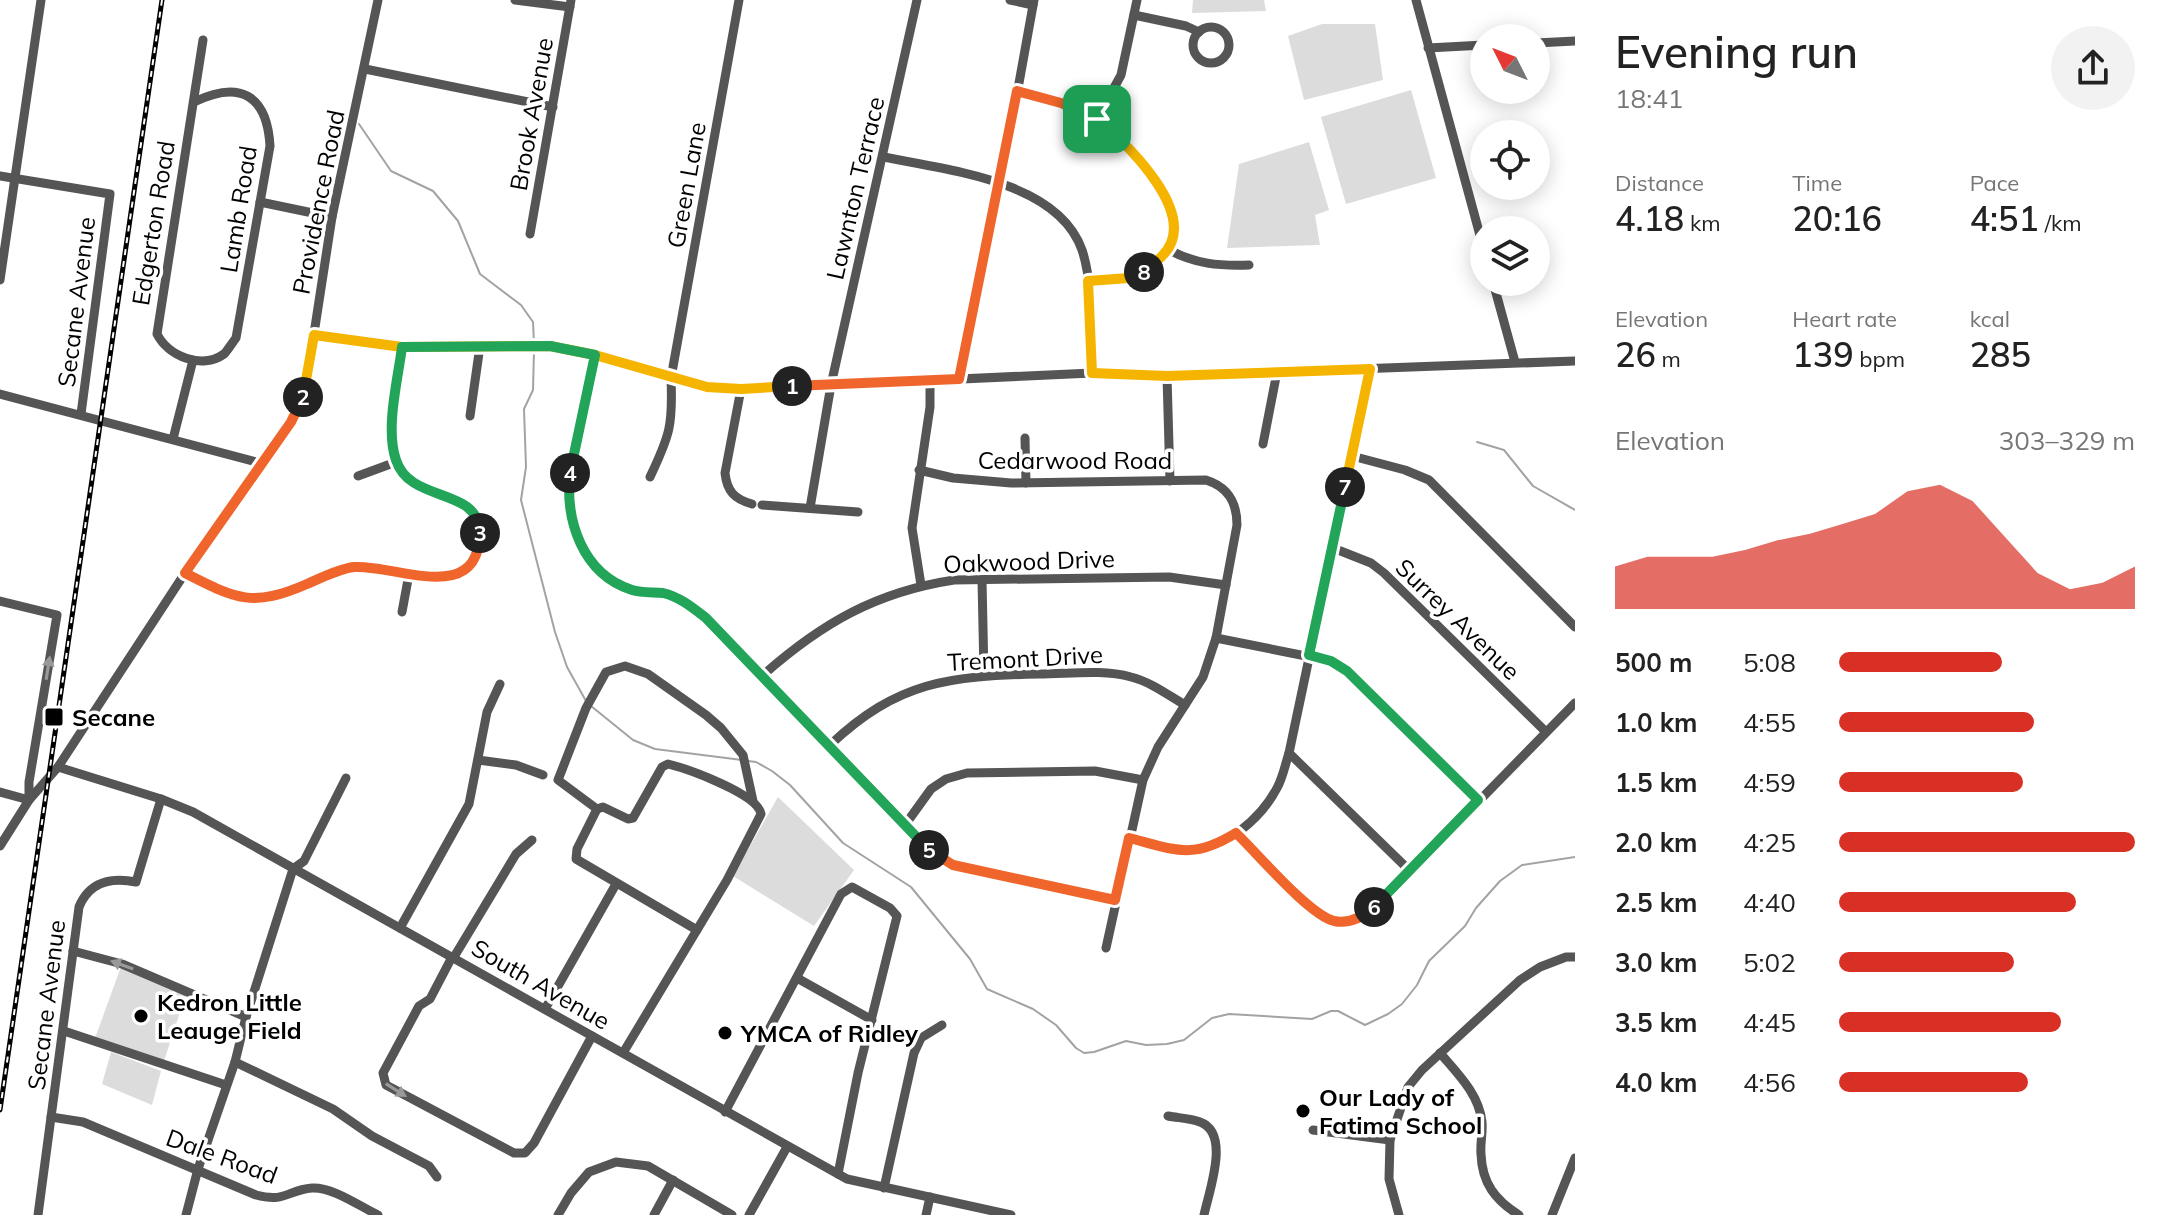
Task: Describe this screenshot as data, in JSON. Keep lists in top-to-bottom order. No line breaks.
{"streets":{"street":["Brook Avenue","Green Lane","Lawnton Terrace","Providence Road","Lamb Road","Edgerton Road","Secane Avenue","Cedarwood Road","Oakwood Drive","Surrey Avenue","Tremont Drive","South Avenue","Dale Road"]},"crossings":[["Providence Road","South Avenue"],["Lamb Road","Edgerton Road"],["Secane Avenue","South Avenue"],["Secane Avenue","Dale Road"],["Cedarwood Road","Oakwood Drive"]],"places":{"transit":["Secane"],"other":["Kedron Little Leauge Field","YMCA of Ridley","Our Lady of Fatima School"]},"north":"top left","page":{"heading":["Evening run","18:41"],"stats":[["Distance","4.18 km"],["Time","20:16"],["Pace","4:51 /km"],["Elevation","26 m"],["Heart rate","139 bpm"],["kcal","285"]],"pins":["8","1","2","4","7","3","5","6"],"chart":["Elevation","303–329 m"],"list":[{"name":"500 m","note":"5:08"},{"name":"1.0 km","note":"4:55"},{"name":"1.5 km","note":"4:59"},{"name":"2.0 km","note":"4:25"},{"name":"2.5 km","note":"4:40"},{"name":"3.0 km","note":"5:02"},{"name":"3.5 km","note":"4:45"},{"name":"4.0 km","note":"4:56"}]}}
